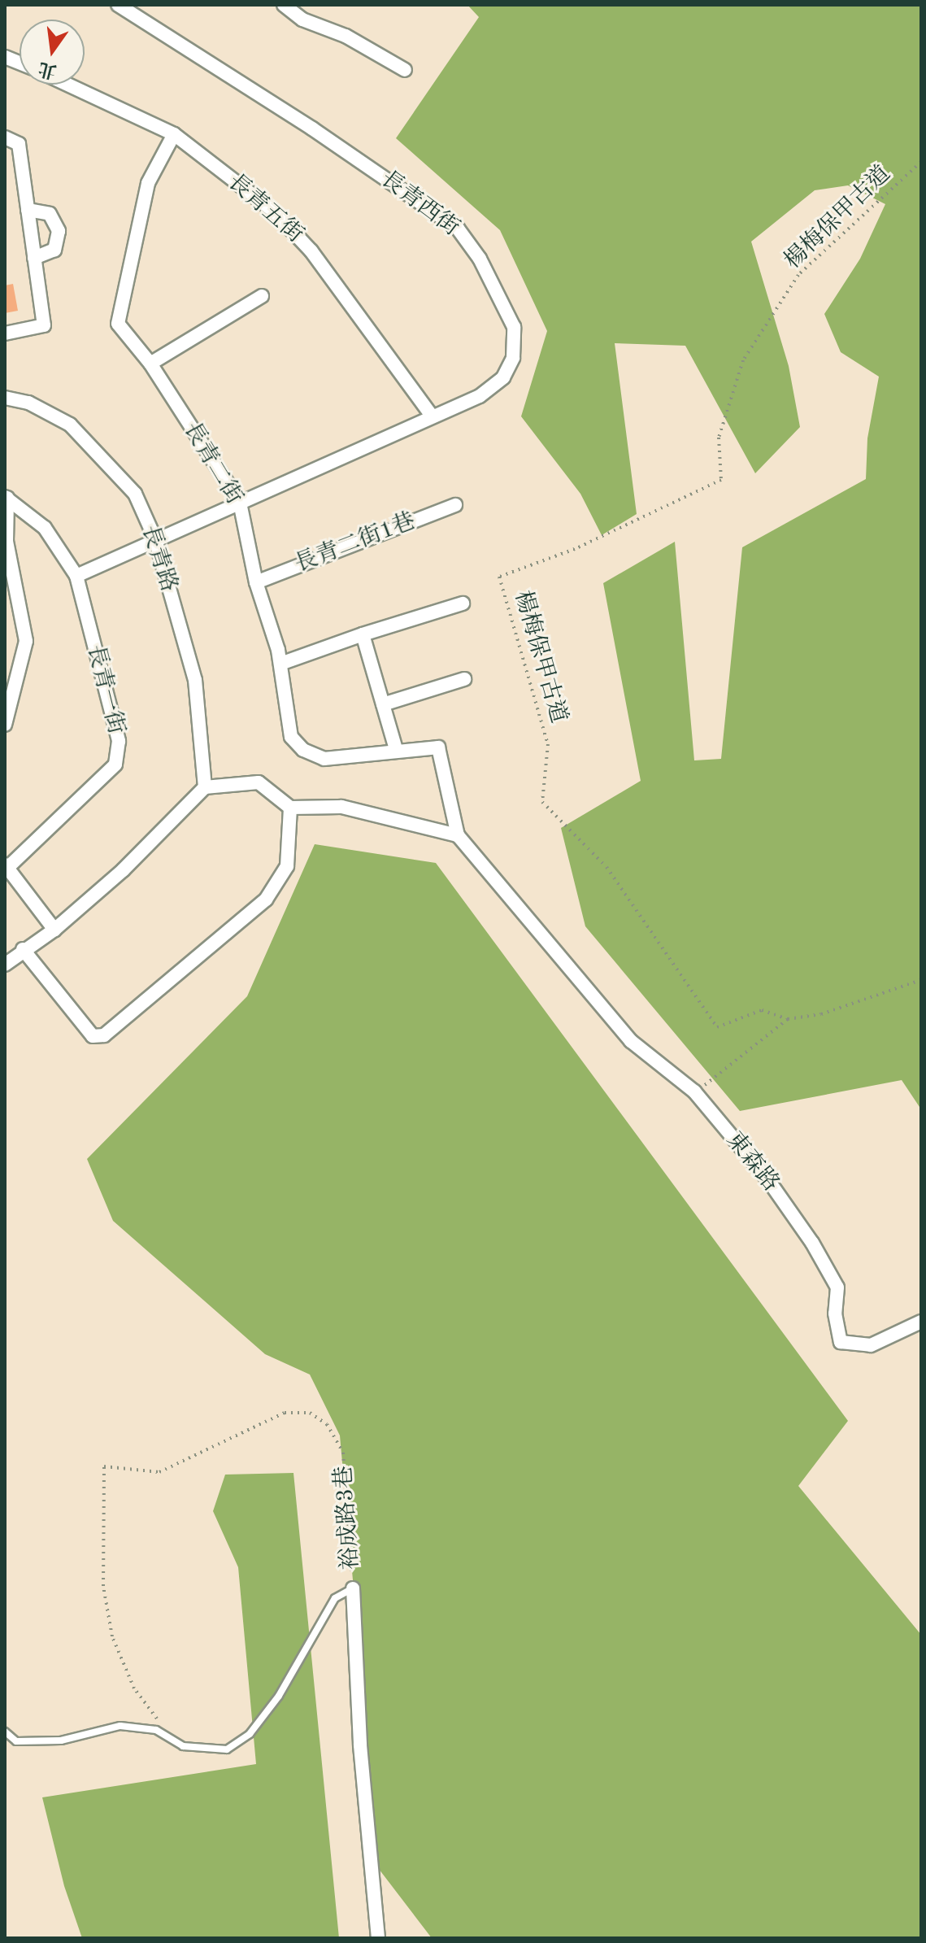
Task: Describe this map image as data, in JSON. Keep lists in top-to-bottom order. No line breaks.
{"streets":{"street":["長青西街","長青五街","長青二街","長青二街1巷","長青路","長青一街","東森路","裕成路3巷"],"path":["楊梅保甲古道"]},"crossings":[["長青西街","長青五街"],["長青西街","長青二街"],["長青西街","長青路"],["長青西街","長青一街"],["長青五街","長青二街"],["長青二街","長青二街1巷"]],"north":"bottom"}
